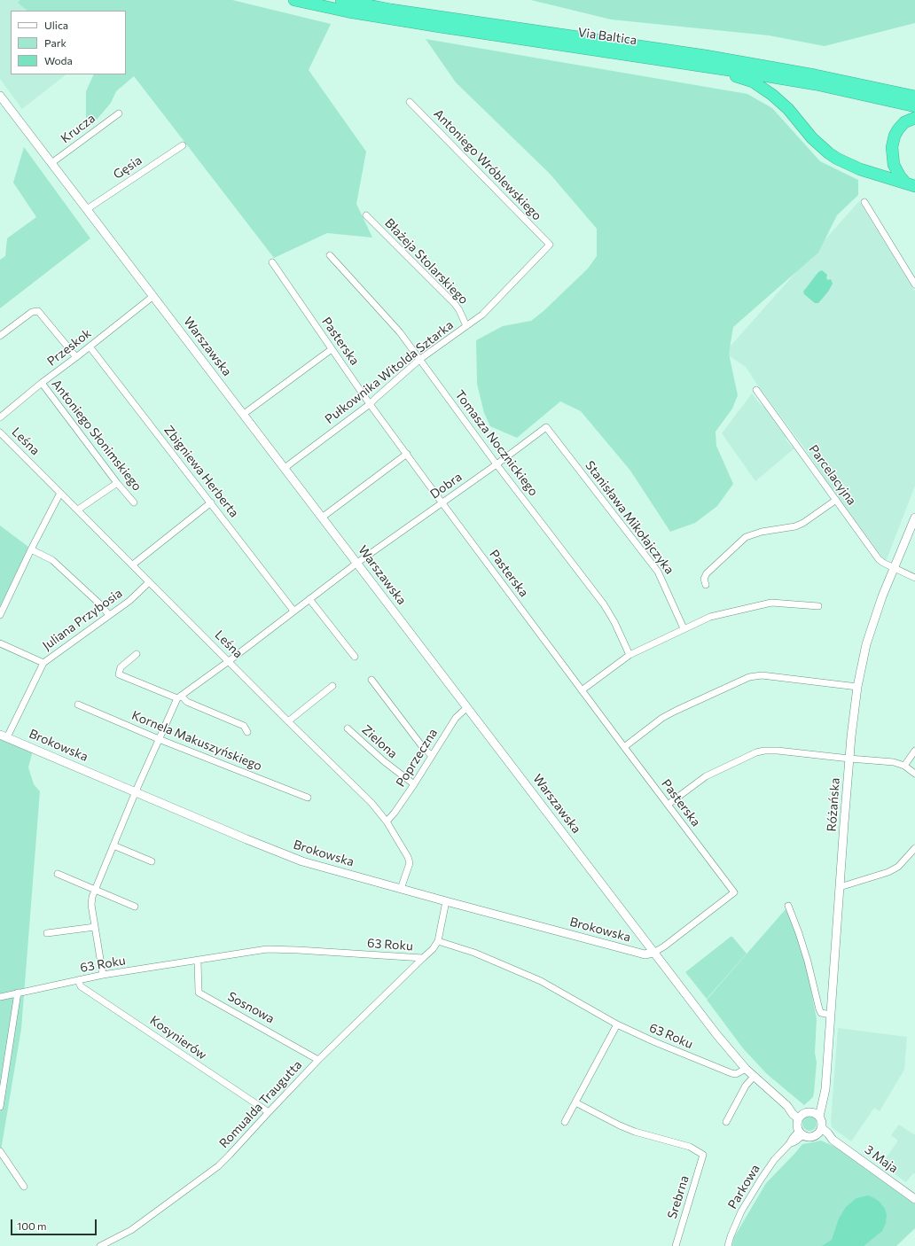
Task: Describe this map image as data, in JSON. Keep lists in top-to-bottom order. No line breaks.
{"streets":{"highway":["Via Baltica"],"street":["Krucza","Antoniego Wróblewskiego","Gęsia","Błażeja Stolarskiego","Pasterska","Warszawska","Przeskok","Pułkownika Witolda Sztarka","Antoniego Słonimskiego","Leśna","Tomasza Nocznickiego","Zbigniewa Herberta","Parcelacyjna","Dobra","Stanisława Mikołajczyka","Juliana Przybosia","Kornela Makuszyńskiego","Zielona","Brokowska","Poprzeczna","Różańska","63 Roku","Sosnowa","Kosynierów","Romualda Traugutta","3 Maja","Parkowa","Srebrna"]},"crossings":[["Krucza","Warszawska"],["Antoniego Wróblewskiego","Pułkownika Witolda Sztarka"],["Gęsia","Warszawska"],["Błażeja Stolarskiego","Pułkownika Witolda Sztarka"],["Pasterska","Warszawska"],["Pasterska","Pułkownika Witolda Sztarka"],["Pasterska","Dobra"],["Pasterska","Brokowska"],["Warszawska","Przeskok"],["Warszawska","Pułkownika Witolda Sztarka"],["Warszawska","Dobra"],["Warszawska","Brokowska"],["Warszawska","Poprzeczna"],["Warszawska","63 Roku"],["Przeskok","Antoniego Słonimskiego"],["Przeskok","Zbigniewa Herberta"],["Pułkownika Witolda Sztarka","Tomasza Nocznickiego"],["Leśna","Dobra"],["Leśna","Juliana Przybosia"],["Leśna","Brokowska"],["Leśna","Poprzeczna"],["Tomasza Nocznickiego","Dobra"],["Zbigniewa Herberta","Dobra"],["Parcelacyjna","Różańska"],["Dobra","Stanisława Mikołajczyka"],["Juliana Przybosia","Brokowska"],["Zielona","Poprzeczna"],["Różańska","3 Maja"],["Różańska","Parkowa"],["63 Roku","Sosnowa"],["63 Roku","Kosynierów"],["63 Roku","Romualda Traugutta"],["Sosnowa","Romualda Traugutta"],["Kosynierów","Romualda Traugutta"],["3 Maja","Parkowa"]],"legend":["Ulica","Park","Woda"],"scale_bar":"100 m"}
